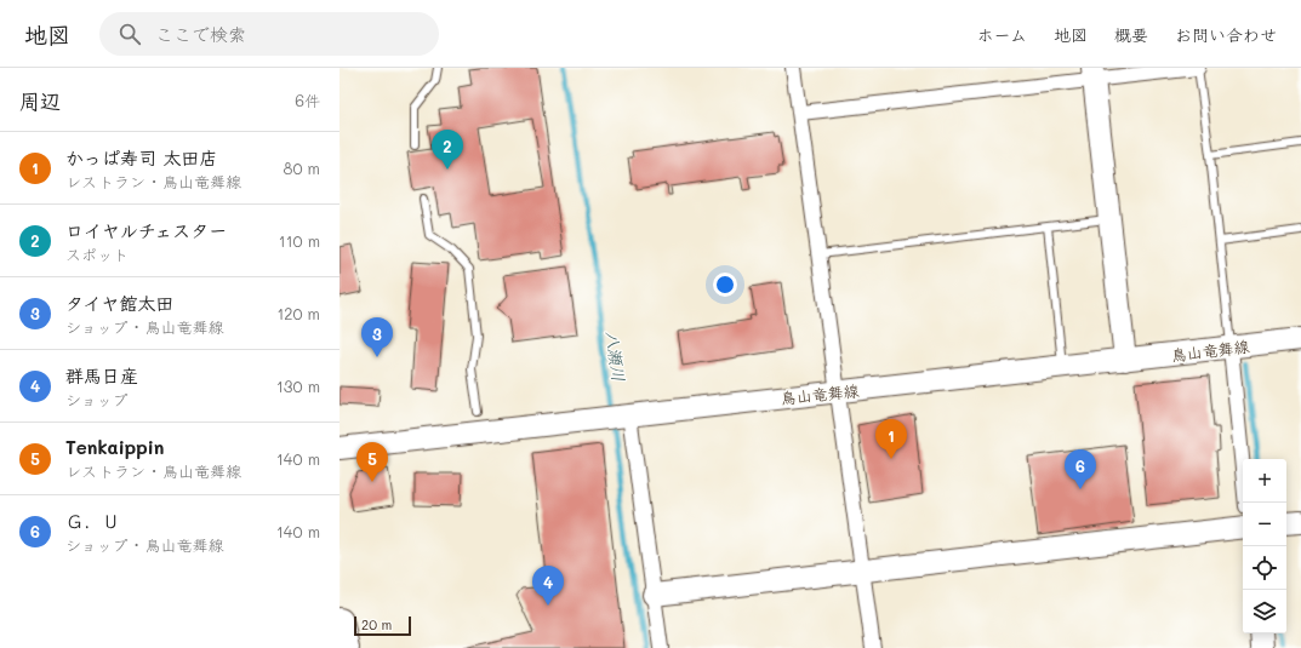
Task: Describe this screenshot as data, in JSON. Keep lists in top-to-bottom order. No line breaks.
{"streets":{"main road":["鳥山竜舞線"]},"water":["八瀬川"],"scale_bar":"20 m","page":{"header":"地図","search":"ここで検索","nav":["ホーム","地図","概要","お問い合わせ"],"heading":["周辺","6件"],"pins":["2","3","1","5","6","4"],"list":[{"mark":"1","name":"かっぱ寿司 太田店","note":"レストラン · 鳥山竜舞線","value":"80 m"},{"mark":"2","name":"ロイヤルチェスター","note":"スポット","value":"110 m"},{"mark":"3","name":"タイヤ館太田","note":"ショップ · 鳥山竜舞線","value":"120 m"},{"mark":"4","name":"群馬日産","note":"ショップ","value":"130 m"},{"mark":"5","name":"Tenkaippin","note":"レストラン · 鳥山竜舞線","value":"140 m"},{"mark":"6","name":"Ｇ．Ｕ","note":"ショップ · 鳥山竜舞線","value":"140 m"}],"map_buttons":["+","−"],"scale":"20 m"}}
